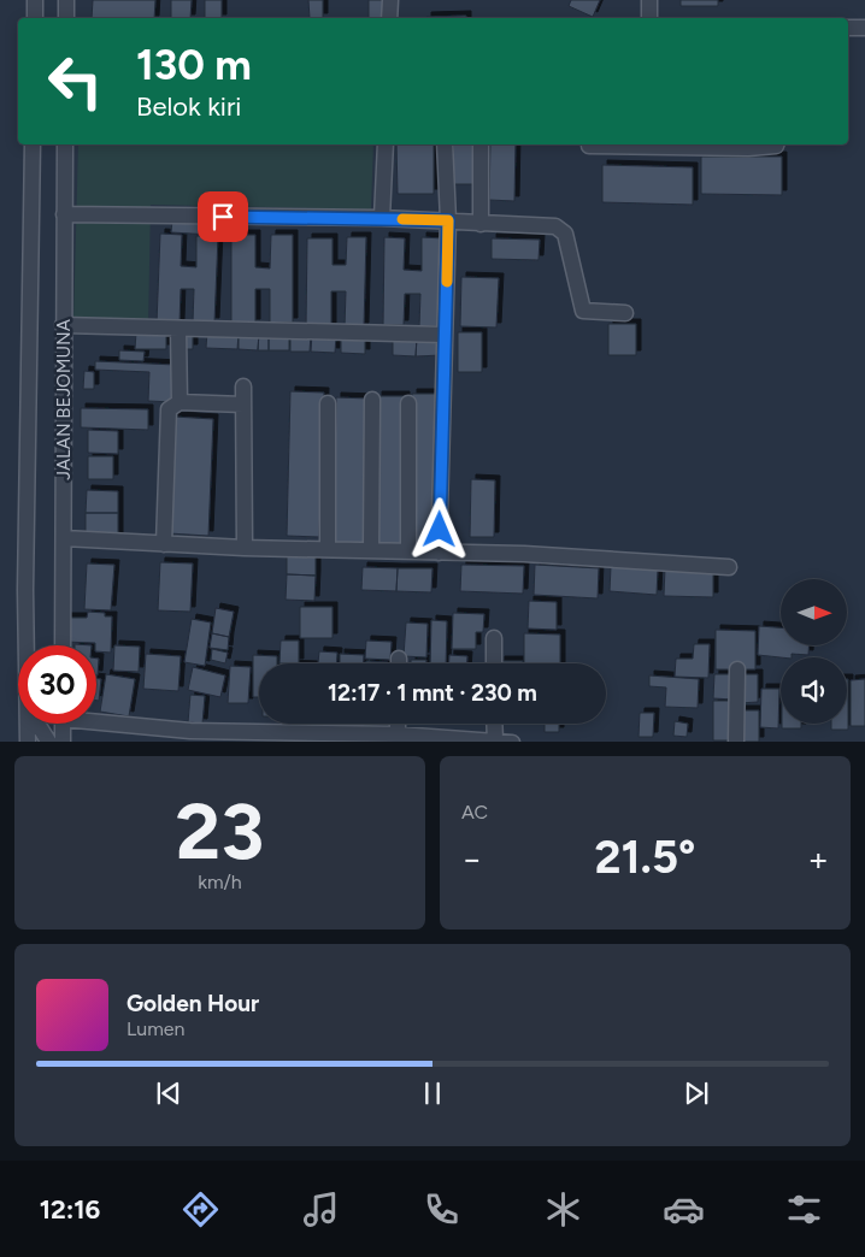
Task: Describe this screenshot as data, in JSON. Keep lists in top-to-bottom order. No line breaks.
{"streets":{"street":["JALAN BEJOMUNA"]},"north":"right","page":{"turn":["130 m","Belok kiri"],"limit":"30","trip":"12:17 · 1 mnt · 230 m","tile":[["23","km/h"],"AC"],"heat":["−","21.5°","+"],"song":["Golden Hour","Lumen"],"tabs":"12:16"}}
